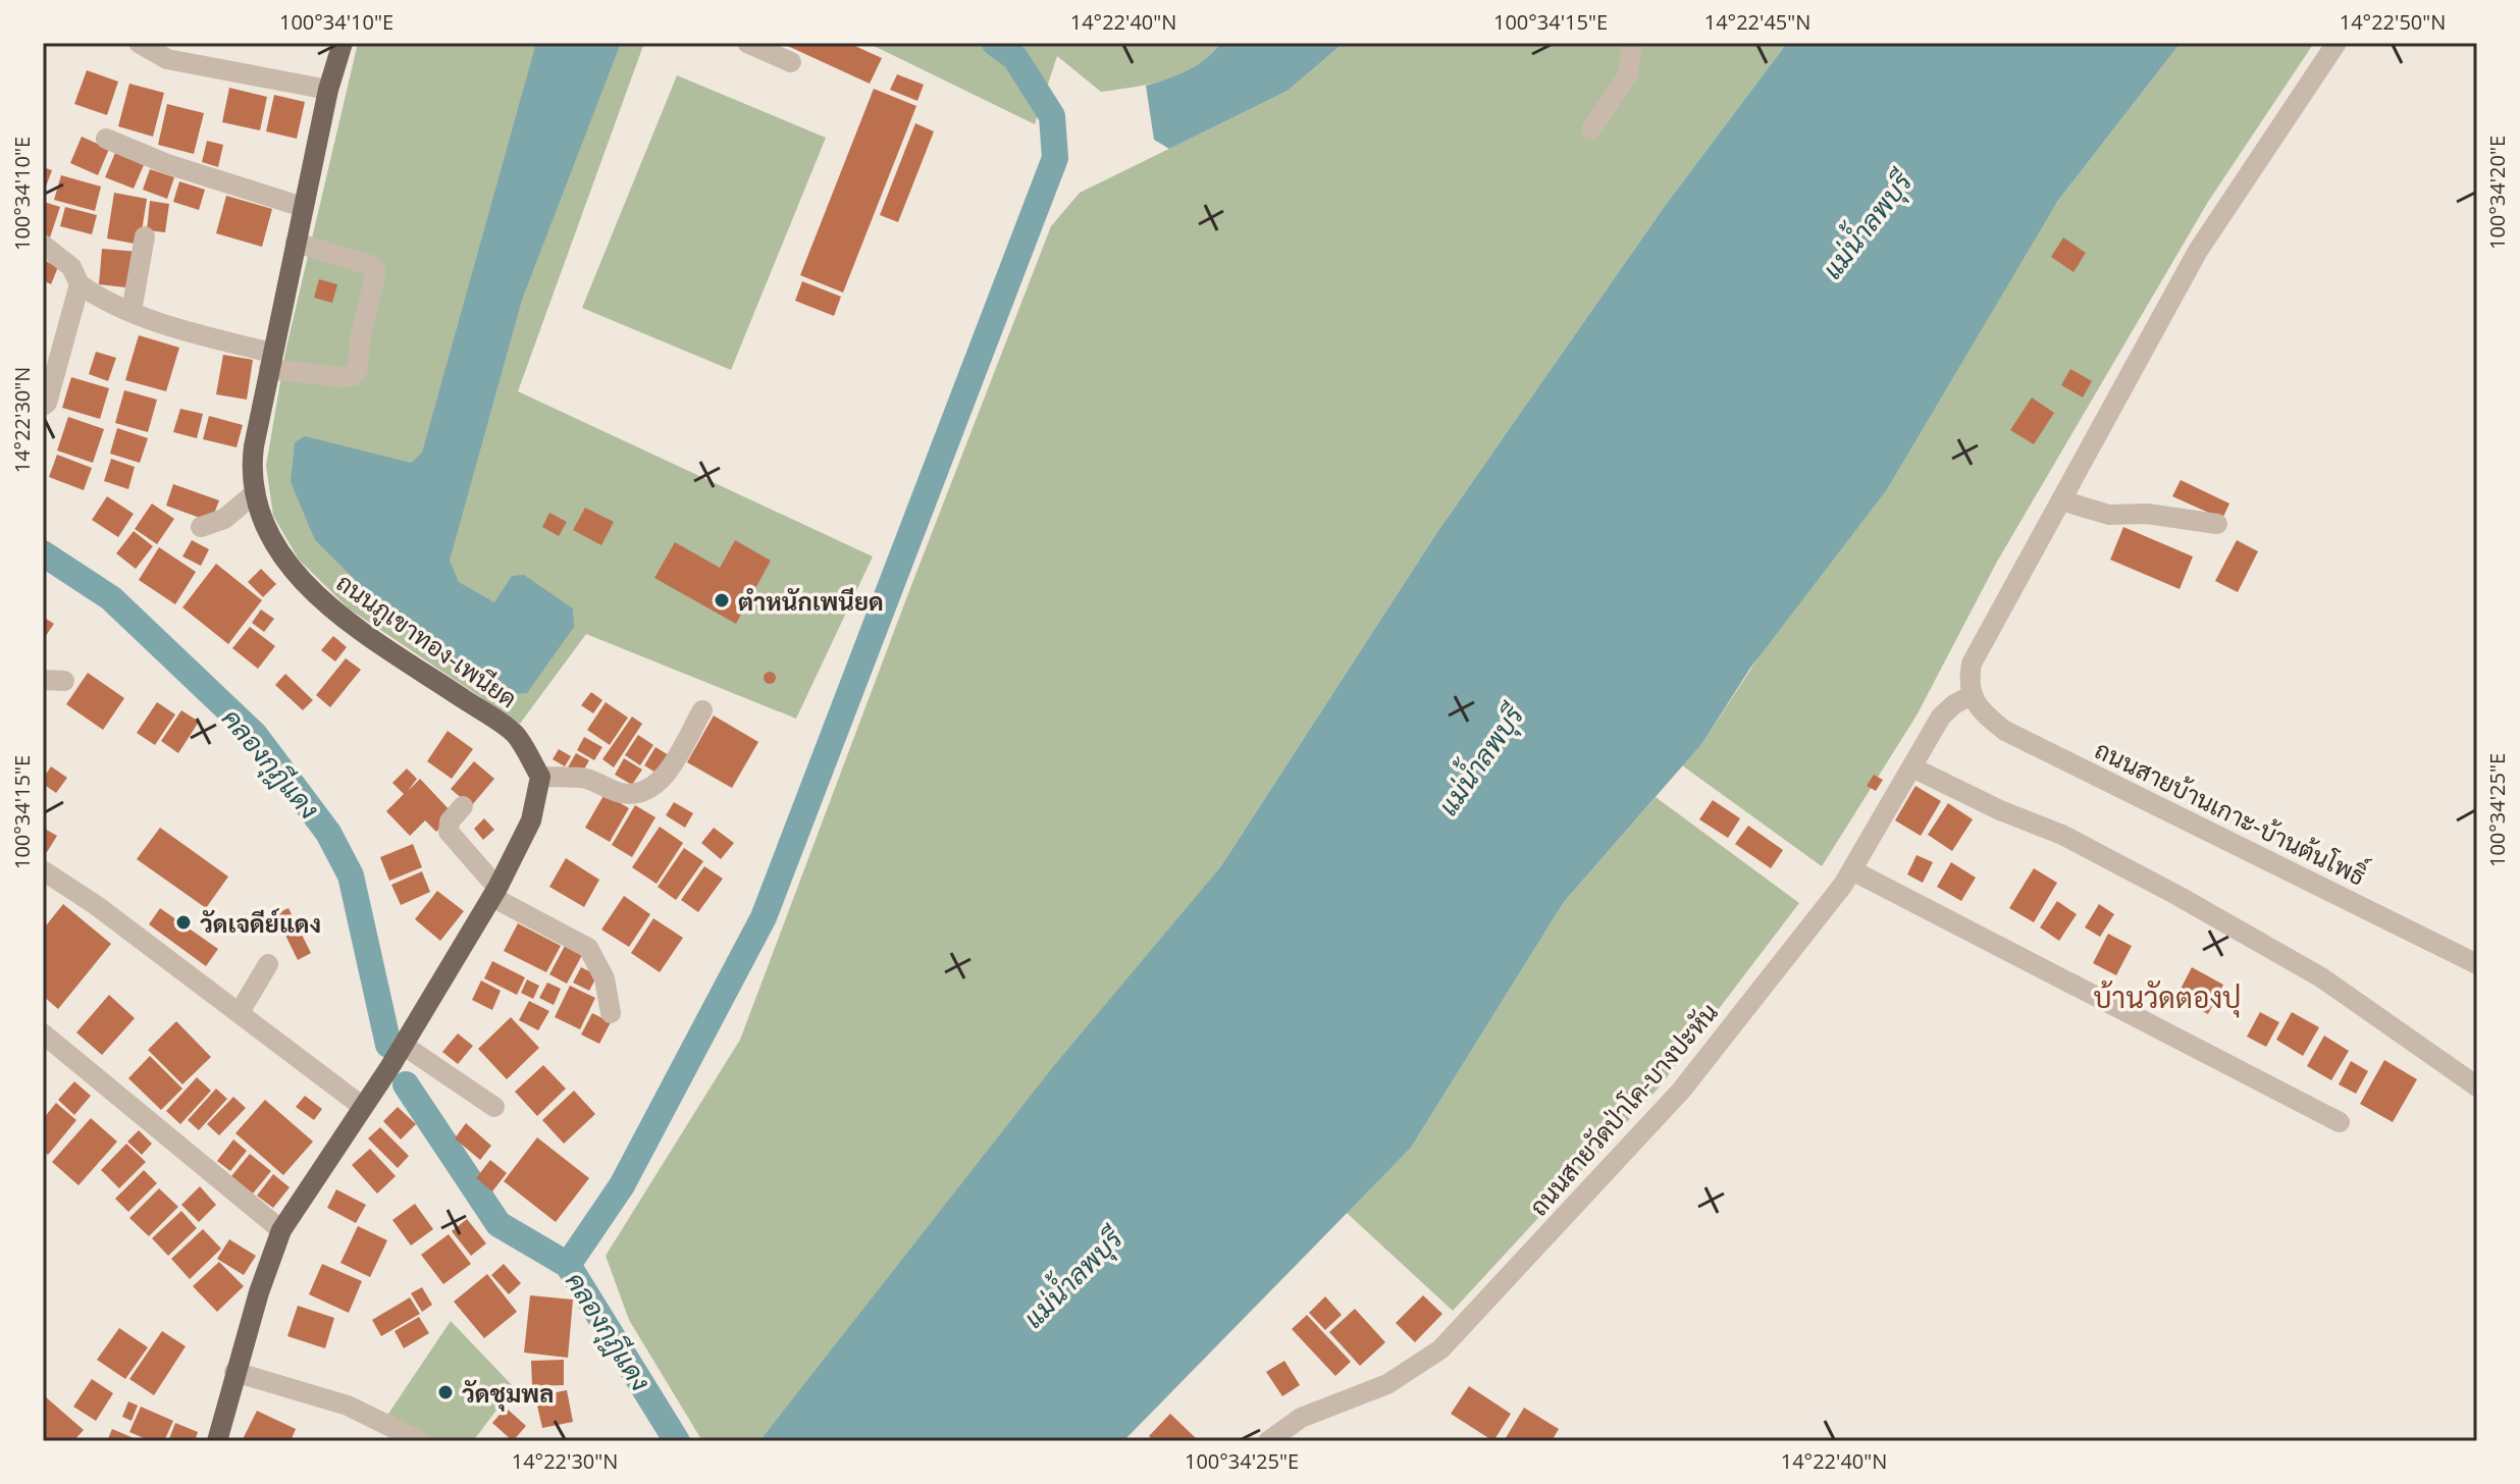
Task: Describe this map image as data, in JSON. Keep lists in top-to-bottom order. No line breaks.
{"streets":{"main road":["ถนนภูเขาทอง-เพนียด"],"street":["ถนนสายบ้านเกาะ-บ้านต้นโพธิ์","ถนนสายวัดป่าโค-บางปะหัน"]},"crossings":[["ถนนสายบ้านเกาะ-บ้านต้นโพธิ์","ถนนสายวัดป่าโค-บางปะหัน"]],"districts":["บ้านวัดตองปุ"],"water":["แม่น้ำลพบุรี","คลองกุฎีแดง"],"places":["ตำหนักเพนียด","วัดเจดีย์แดง","วัดชุมพล"],"coordinates":["100°34'10\"E","14°22'40\"N","100°34'15\"E","14°22'45\"N","14°22'50\"N","100°34'20\"E","14°22'30\"N","100°34'25\"E"]}
